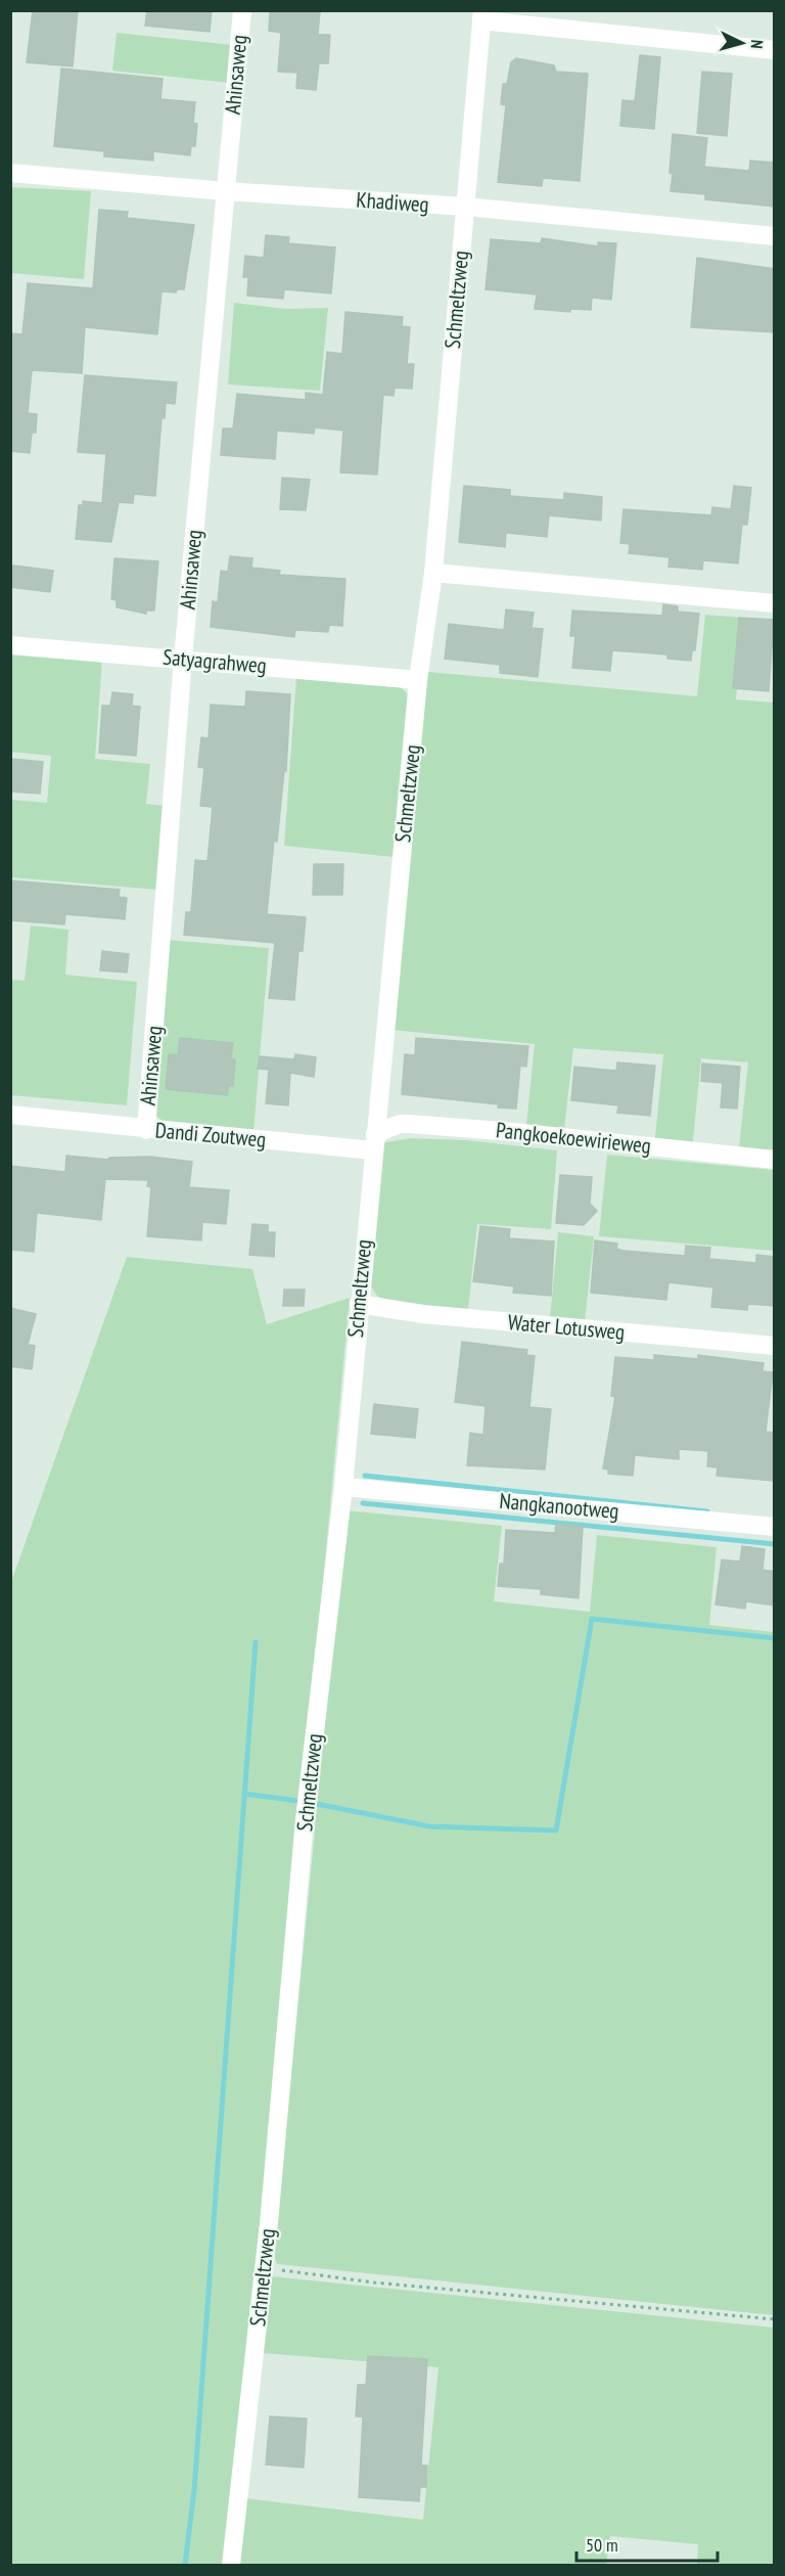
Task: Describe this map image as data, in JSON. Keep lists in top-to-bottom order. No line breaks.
{"streets":{"street":["Ahinsaweg","Khadiweg","Schmeltzweg","Satyagrahweg","Dandi Zoutweg","Pangkoekoewirieweg","Water Lotusweg","Nangkanootweg"]},"crossings":[["Ahinsaweg","Khadiweg"],["Ahinsaweg","Satyagrahweg"],["Ahinsaweg","Dandi Zoutweg"],["Khadiweg","Schmeltzweg"],["Schmeltzweg","Satyagrahweg"],["Schmeltzweg","Dandi Zoutweg"],["Schmeltzweg","Pangkoekoewirieweg"],["Schmeltzweg","Water Lotusweg"],["Schmeltzweg","Nangkanootweg"],["Dandi Zoutweg","Pangkoekoewirieweg"]],"scale_bar":"50 m","north":"right"}
